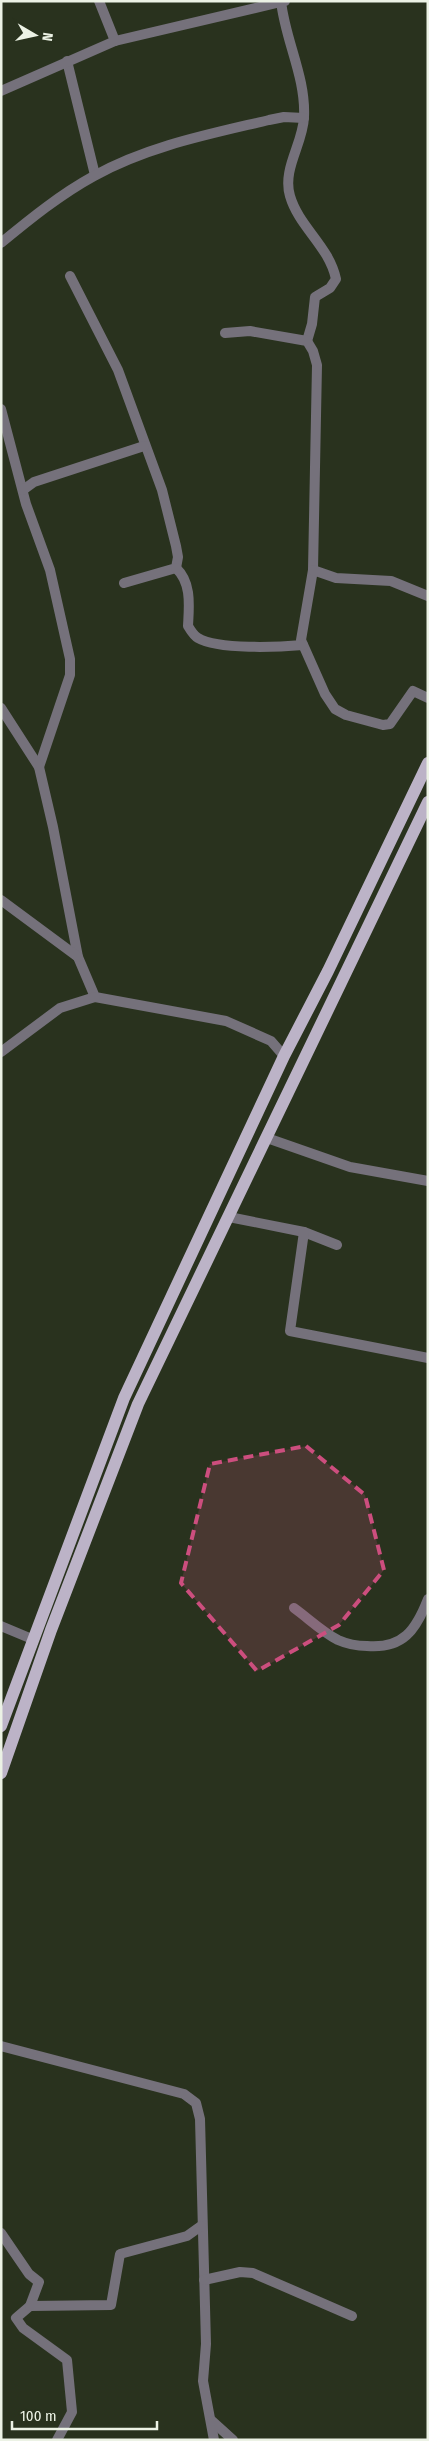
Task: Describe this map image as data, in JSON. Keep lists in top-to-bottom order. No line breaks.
{"scale_bar":"100 m","north":"right"}
